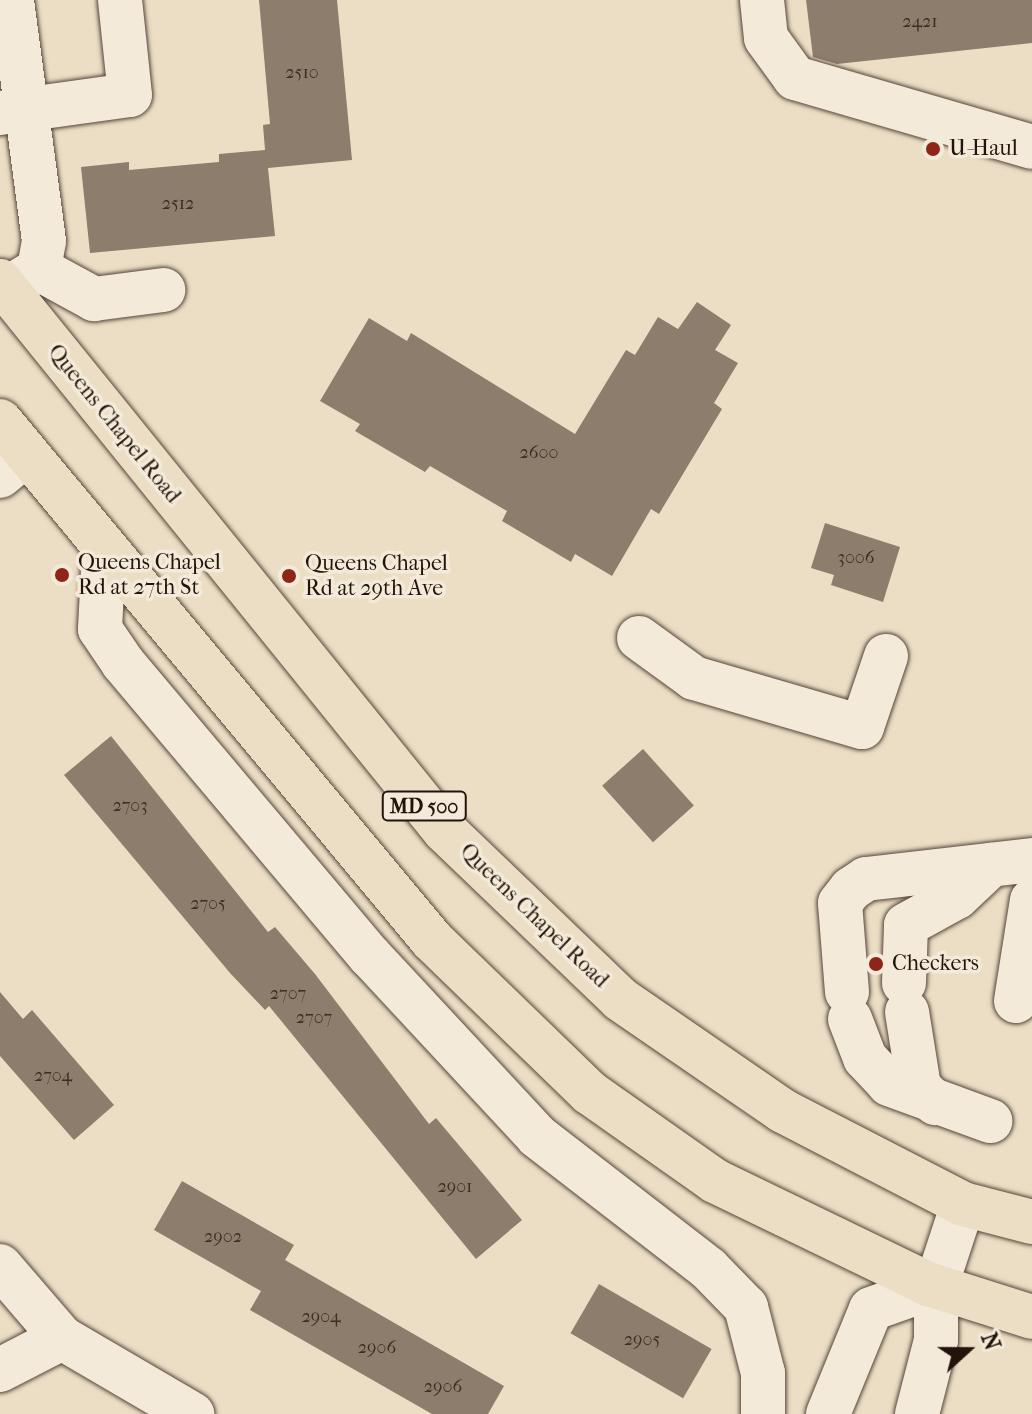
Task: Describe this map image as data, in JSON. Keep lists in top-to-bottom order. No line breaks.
{"streets":{"main road":["Queens Chapel Road","MD 500"]},"places":["U-Haul","Queens Chapel Rd at 27th St","Queens Chapel Rd at 29th Ave","Checkers"],"house_numbers":["2421","2510","2512","2600","3006","2703","2705","2707","2707","2704","2901","2902","2904","2905","2906","2906"],"north":"right"}
